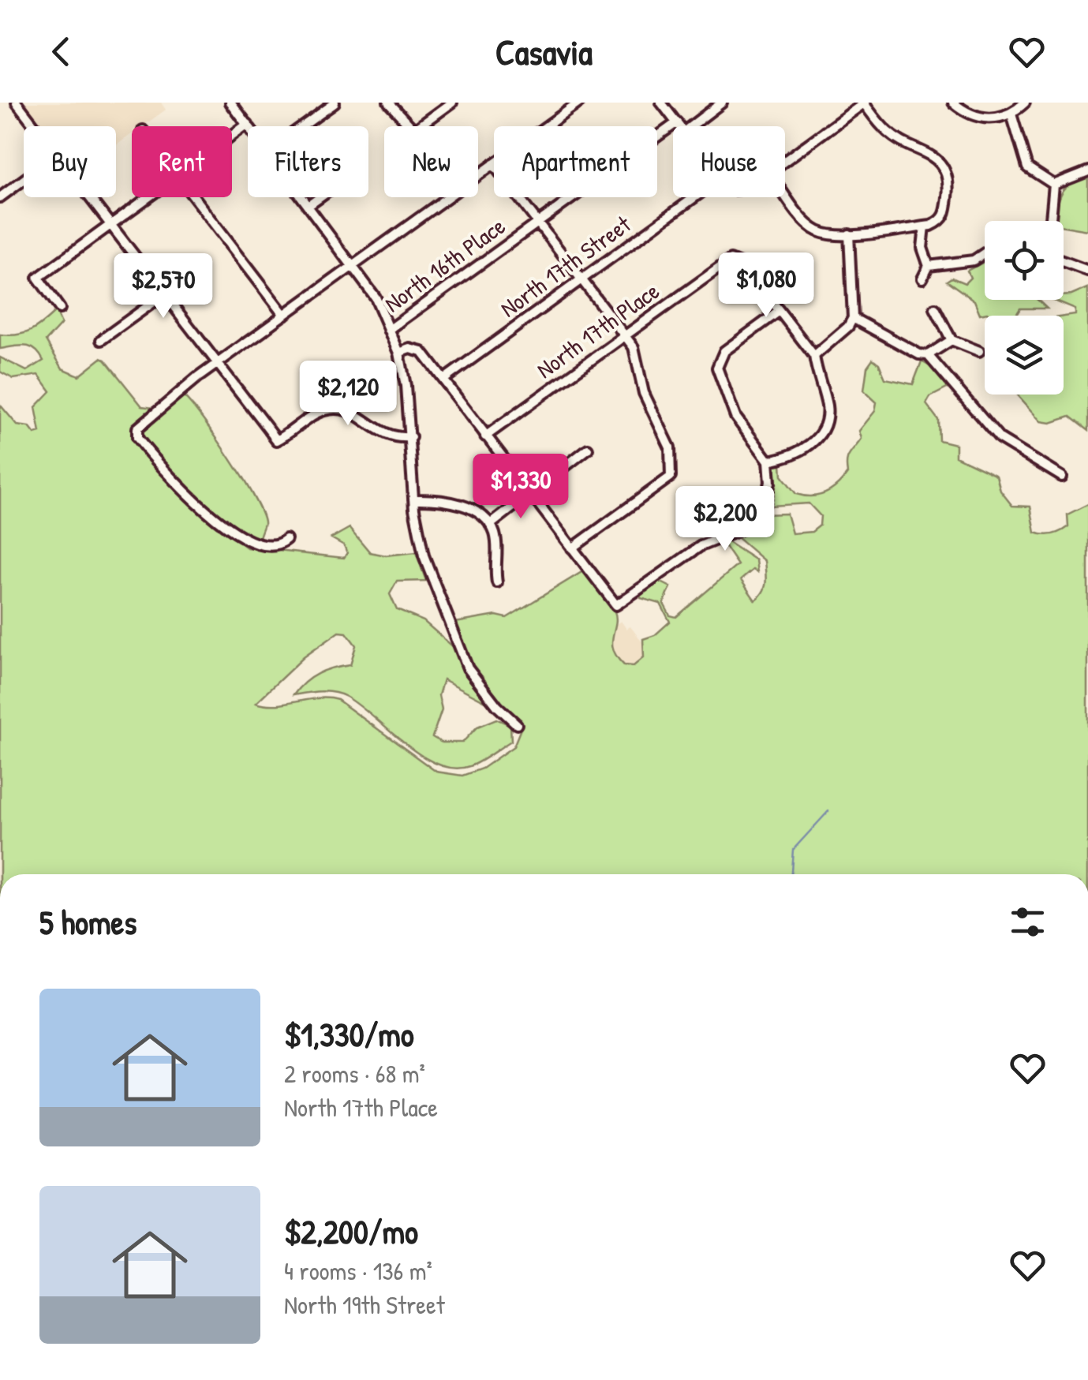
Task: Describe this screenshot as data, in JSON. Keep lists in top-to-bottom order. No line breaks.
{"streets":{"street":["North 16th Place","North 17th Street","North 17th Place"]},"page":{"header":"Casavia","chip":["Buy","Rent","Filters","New","Apartment","House"],"price":["$1,080","$2,570","$2,120","$1,330","$2,200"],"heading":"5 homes","list":[{"name":"$1,330/mo","note":"2 rooms · 68 m² · North 17th Place"},{"name":"$2,200/mo","note":"4 rooms · 136 m² · North 19th Street"}]}}
